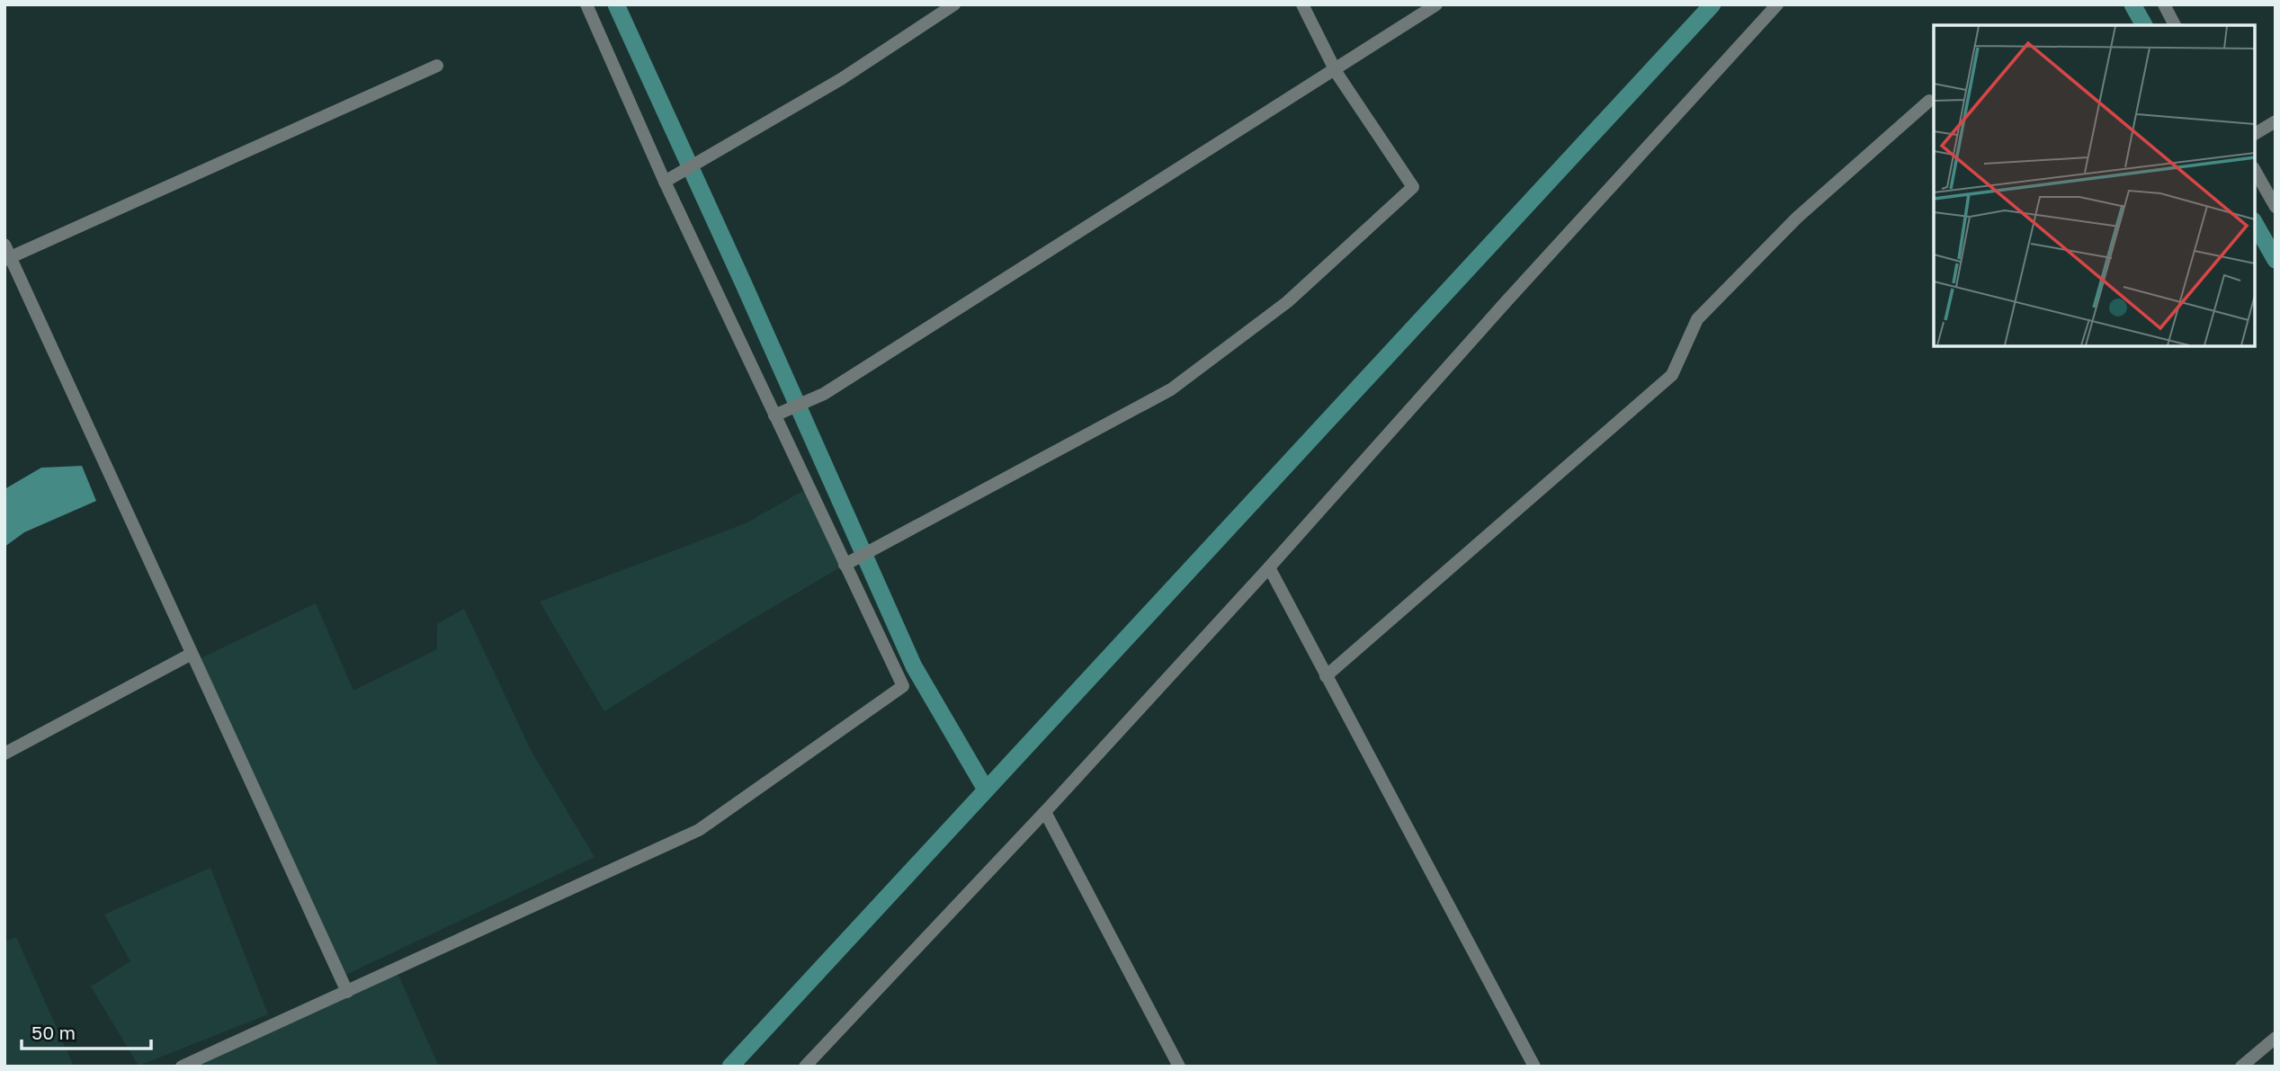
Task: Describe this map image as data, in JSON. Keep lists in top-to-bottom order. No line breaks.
{"scale_bar":"50 m"}
